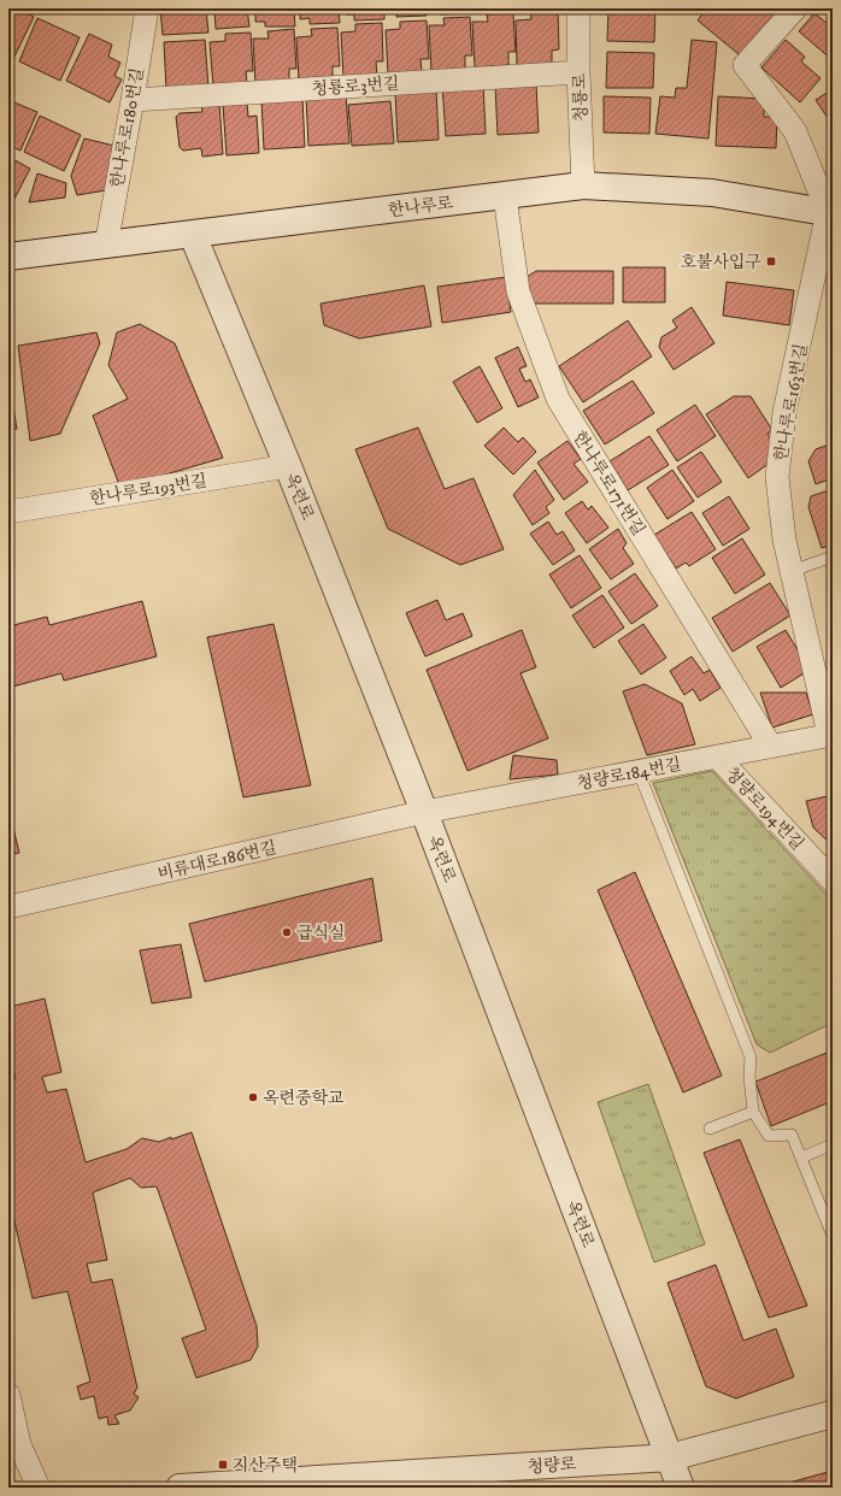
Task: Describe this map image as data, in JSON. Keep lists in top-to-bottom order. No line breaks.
{"streets":{"street":["청룡로3번길","청룡로","한나루로180번길","한나루로","한나루로163번길","한나루로171번길","한나루로193번길","옥련로","청량로184번길","청량로194번길","비류대로186번길","청량로"]},"crossings":[["청룡로3번길","청룡로"],["청룡로3번길","한나루로180번길"],["청룡로","한나루로"],["한나루로180번길","한나루로"],["한나루로","한나루로163번길"],["한나루로","한나루로171번길"],["한나루로","옥련로"],["한나루로163번길","청량로184번길"],["한나루로171번길","청량로184번길"],["한나루로193번길","옥련로"],["옥련로","청량로184번길"],["옥련로","비류대로186번길"],["옥련로","청량로"],["청량로184번길","청량로194번길"],["청량로184번길","비류대로186번길"]],"places":{"transit":["호불사입구","지산주택"],"other":["급식실","옥련중학교"]}}
